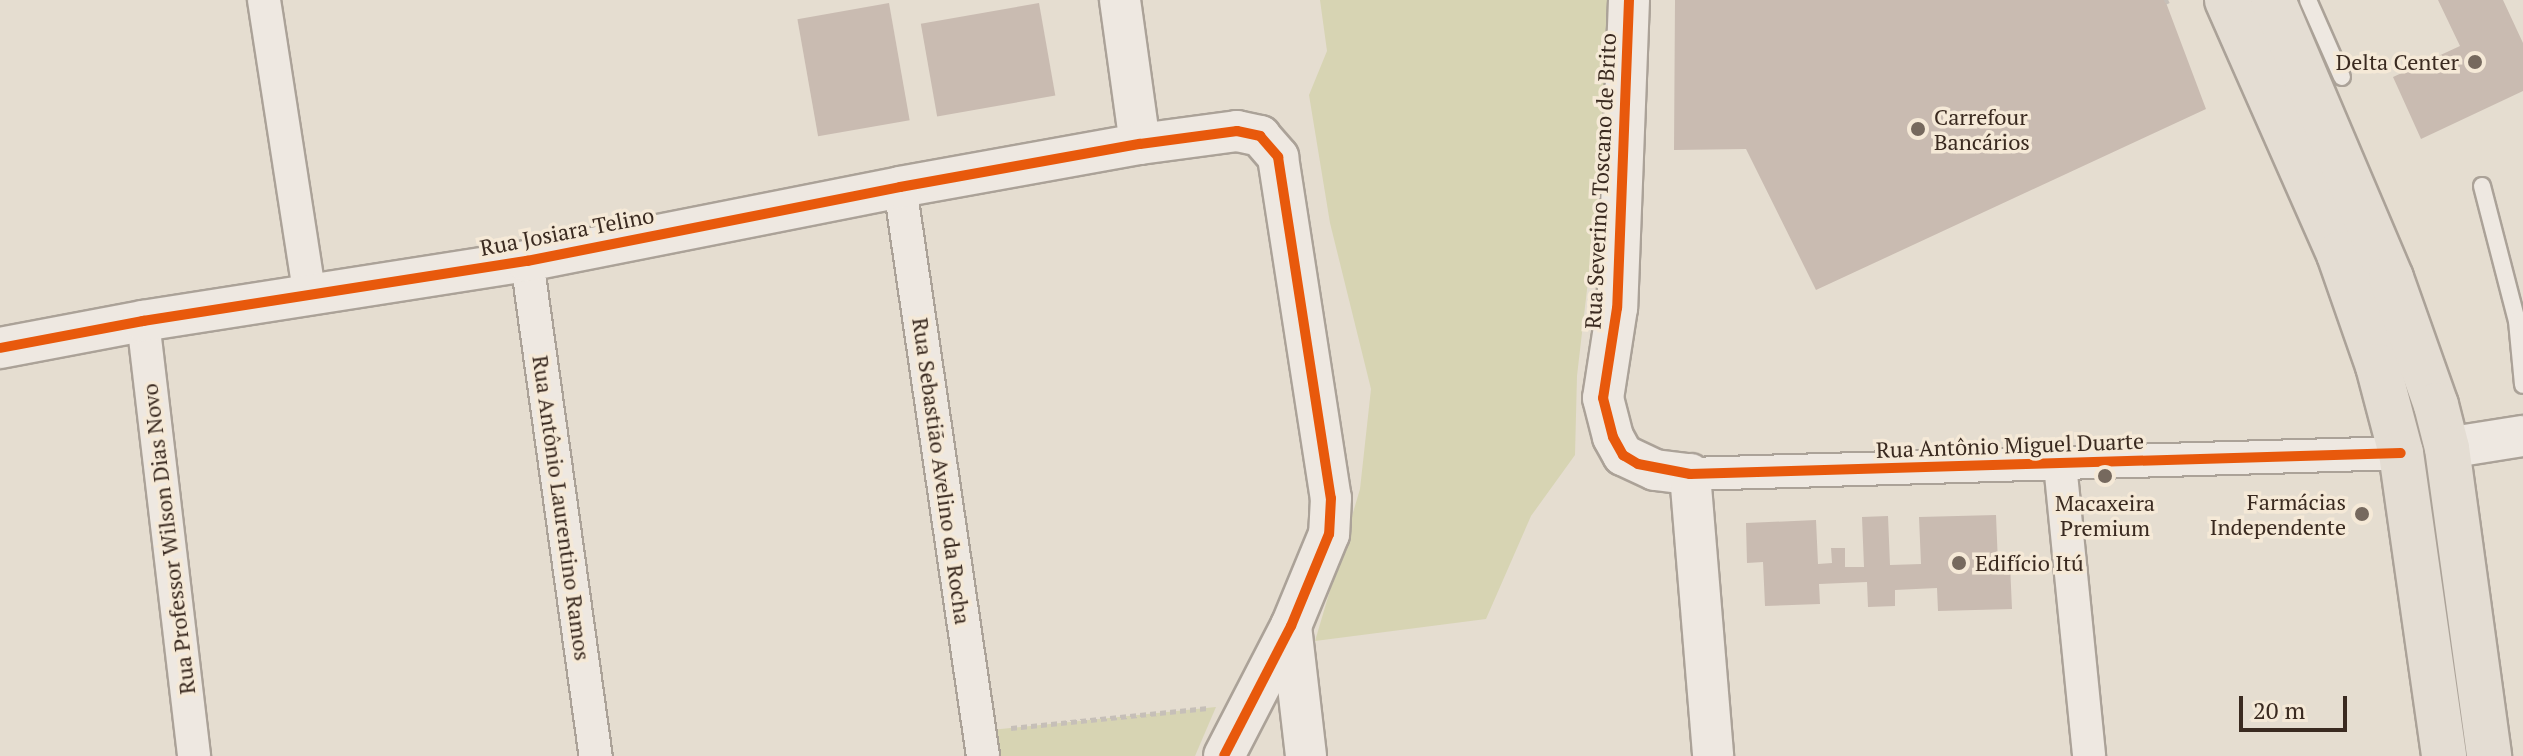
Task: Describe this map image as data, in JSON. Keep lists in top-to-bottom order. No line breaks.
{"streets":{"street":["Rua Severino Toscano de Brito","Rua Josiara Telino","Rua Antônio Miguel Duarte","Rua Sebastião Avelino da Rocha","Rua Antônio Laurentino Ramos","Rua Professor Wilson Dias Novo"]},"crossings":[["Rua Severino Toscano de Brito","Rua Antônio Miguel Duarte"],["Rua Josiara Telino","Rua Sebastião Avelino da Rocha"],["Rua Josiara Telino","Rua Antônio Laurentino Ramos"],["Rua Josiara Telino","Rua Professor Wilson Dias Novo"]],"places":["Delta Center","Carrefour Bancários","Macaxeira Premium","Farmácias Independente","Edifício Itú"],"scale_bar":"20 m"}
